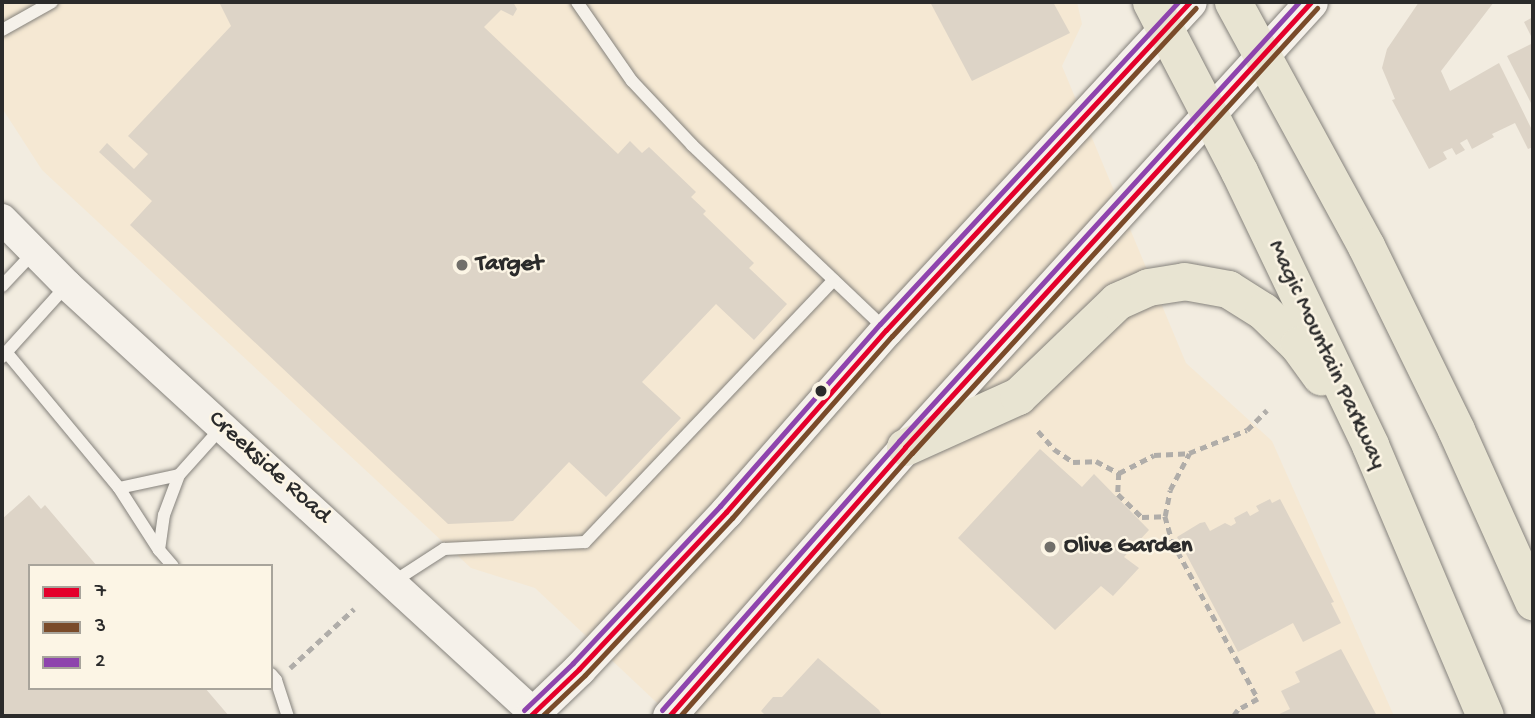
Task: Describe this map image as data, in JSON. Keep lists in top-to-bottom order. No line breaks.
{"streets":{"main road":["Magic Mountain Parkway"],"street":["Creekside Road"]},"places":["Target","Olive Garden"],"lines":["transit line 7","transit line 2","transit line 3"],"legend":["7","3","2"]}
